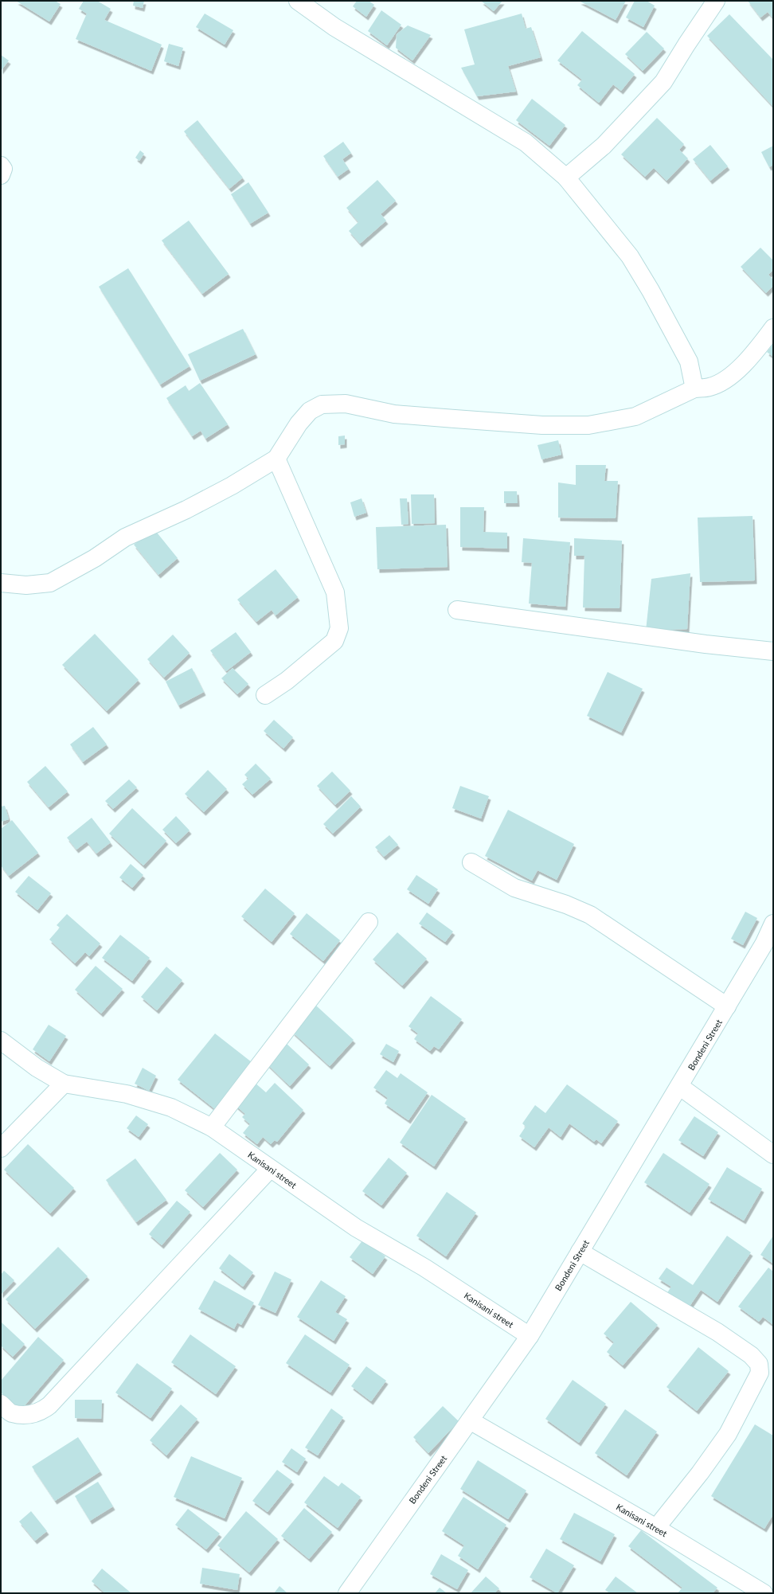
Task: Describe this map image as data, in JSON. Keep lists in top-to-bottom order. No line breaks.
{"streets":{"street":["Bondeni Street","Kanisani street"]},"crossings":[["Bondeni Street","Kanisani street"]]}
